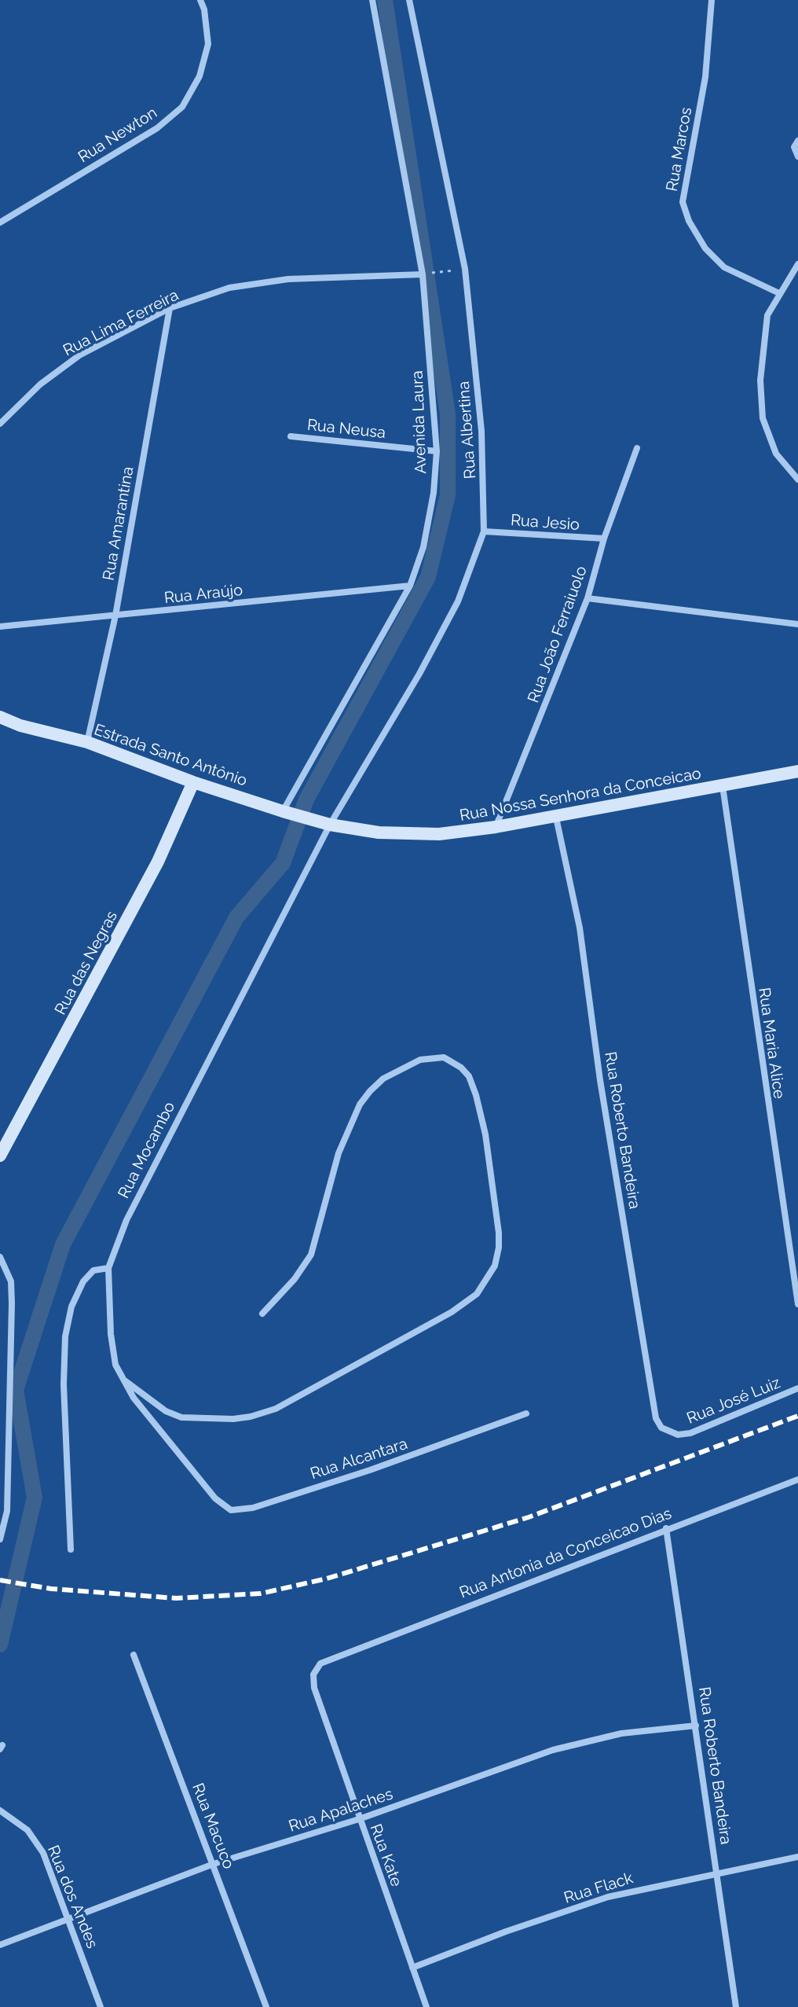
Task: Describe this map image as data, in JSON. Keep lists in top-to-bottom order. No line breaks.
{"streets":{"main road":["Estrada Santo Antônio","Rua Nossa Senhora da Conceicao","Rua das Negras"],"street":["Rua Newton","Rua Marcos","Rua Lima Ferreira","Avenida Laura","Rua Neusa","Rua Albertina","Rua Jesio","Rua Amarantina","Rua Araújo","Rua João Ferraiuolo","Rua Maria Alice","Rua Roberto Bandeira","Rua Mocambo","Rua José Luiz","Rua Alcantara","Rua Antonia da Conceicao Dias","Rua Apalaches","Rua Macuco","Rua Kate","Rua Flack","Rua dos Andes"]},"crossings":[["Rua Lima Ferreira","Avenida Laura"],["Rua Lima Ferreira","Rua Amarantina"],["Avenida Laura","Rua Neusa"],["Avenida Laura","Rua Araújo"],["Avenida Laura","Estrada Santo Antônio"],["Rua Albertina","Rua Jesio"],["Rua Albertina","Estrada Santo Antônio"],["Rua Albertina","Rua Nossa Senhora da Conceicao"],["Rua Albertina","Rua Mocambo"],["Rua Jesio","Rua João Ferraiuolo"],["Rua Amarantina","Rua Araújo"],["Rua Amarantina","Estrada Santo Antônio"],["Rua João Ferraiuolo","Rua Nossa Senhora da Conceicao"],["Estrada Santo Antônio","Rua Nossa Senhora da Conceicao"],["Estrada Santo Antônio","Rua das Negras"],["Estrada Santo Antônio","Rua Mocambo"],["Rua Nossa Senhora da Conceicao","Rua Maria Alice"],["Rua Nossa Senhora da Conceicao","Rua Roberto Bandeira"],["Rua Nossa Senhora da Conceicao","Rua Mocambo"],["Rua Roberto Bandeira","Rua José Luiz"],["Rua Roberto Bandeira","Rua Antonia da Conceicao Dias"],["Rua Roberto Bandeira","Rua Apalaches"],["Rua Roberto Bandeira","Rua Flack"],["Rua Mocambo","Rua Alcantara"],["Rua Antonia da Conceicao Dias","Rua Kate"],["Rua Apalaches","Rua Macuco"],["Rua Apalaches","Rua Kate"],["Rua Apalaches","Rua dos Andes"],["Rua Kate","Rua Flack"]]}
